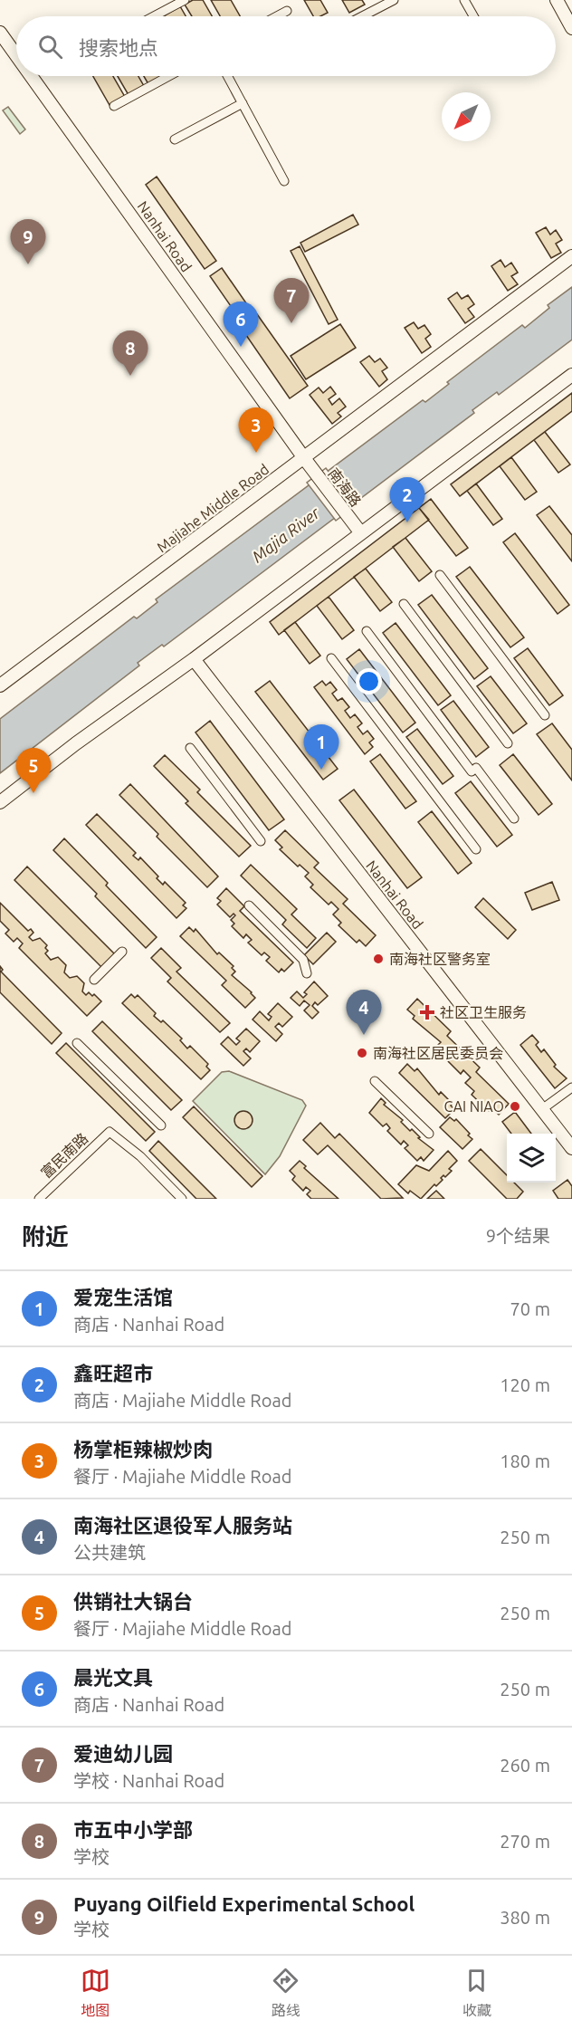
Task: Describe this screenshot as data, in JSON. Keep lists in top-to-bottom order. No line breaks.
{"streets":{"street":["Nanhai Road","南海路","Majiahe Middle Road","富民南路"]},"crossings":[["Nanhai Road","南海路"],["Nanhai Road","Majiahe Middle Road"],["南海路","Majiahe Middle Road"]],"water":["Majia River"],"places":{"other":["南海社区警务室","南海社区居民委员会","CAI NIAO"],"health":["社区卫生服务"]},"north":"bottom left","page":{"search":"搜索地点","pins":["9","7","6","8","3","2","1","5","4"],"heading":["附近","9个结果"],"list":[{"mark":"1","name":"爱宠生活馆","note":"商店 · Nanhai Road","value":"70 m"},{"mark":"2","name":"鑫旺超市","note":"商店 · Majiahe Middle Road","value":"120 m"},{"mark":"3","name":"杨掌柜辣椒炒肉","note":"餐厅 · Majiahe Middle Road","value":"180 m"},{"mark":"4","name":"南海社区退役军人服务站","note":"公共建筑","value":"250 m"},{"mark":"5","name":"供销社大锅台","note":"餐厅 · Majiahe Middle Road","value":"250 m"},{"mark":"6","name":"晨光文具","note":"商店 · Nanhai Road","value":"250 m"},{"mark":"7","name":"爱迪幼儿园","note":"学校 · Nanhai Road","value":"260 m"},{"mark":"8","name":"市五中小学部","note":"学校","value":"270 m"},{"mark":"9","name":"Puyang Oilfield Experimental School","note":"学校","value":"380 m"}],"nav":["地图","路线","收藏"]}}
